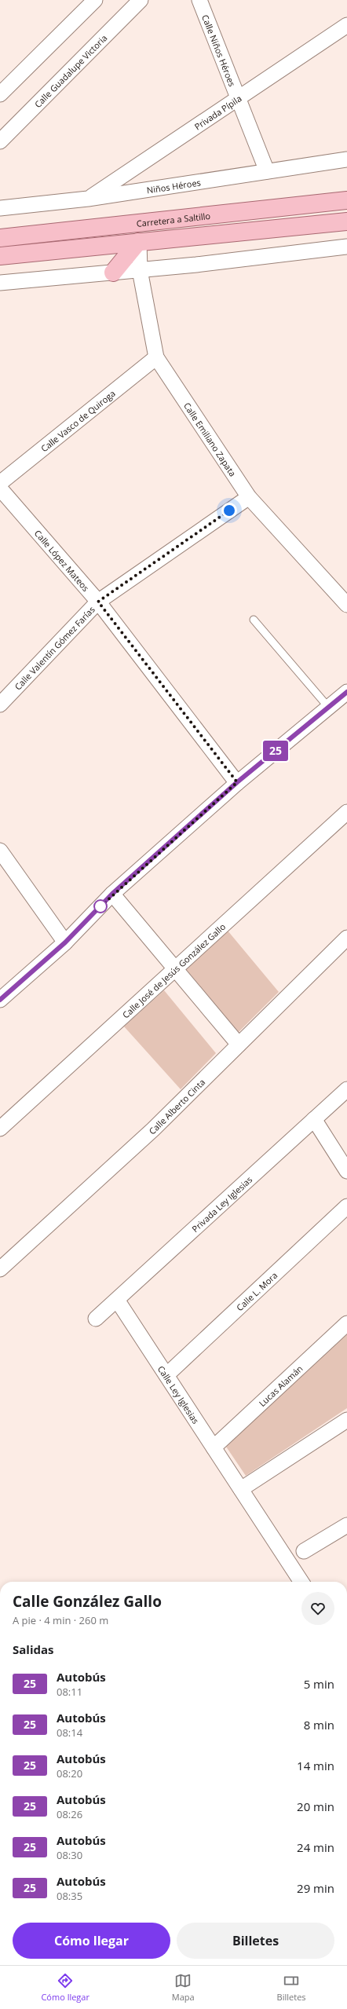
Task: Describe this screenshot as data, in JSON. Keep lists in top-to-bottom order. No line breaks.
{"streets":{"main road":["Carretera a Saltillo"],"street":["Calle Niños Héroes","Calle Guadalupe Victoria","Privada Pípila","Niños Héroes","Calle Vasco de Quiroga","Calle Emiliano Zapata","Calle López Mateos","Calle Valentín Gómez Farías","Calle José de Jesús González Gallo","Calle Alberto Cinta","Privada Ley Iglesias","Calle L. Mora","Lucas Alamán","Calle Ley Iglesias"]},"crossings":[["Calle Niños Héroes","Privada Pípila"],["Calle Niños Héroes","Niños Héroes"],["Privada Pípila","Niños Héroes"],["Calle Vasco de Quiroga","Calle Emiliano Zapata"],["Calle Emiliano Zapata","Calle Valentín Gómez Farías"],["Calle López Mateos","Calle Valentín Gómez Farías"],["Privada Ley Iglesias","Calle Ley Iglesias"],["Calle L. Mora","Calle Ley Iglesias"],["Lucas Alamán","Calle Ley Iglesias"]],"lines":["bus line 25"],"page":{"on_map":"25","heading":[["Calle González Gallo","A pie · 4 min · 260 m"],"Salidas"],"list":[{"mark":"25","name":"Autobús","note":"08:11","value":"5 min"},{"mark":"25","name":"Autobús","note":"08:14","value":"8 min"},{"mark":"25","name":"Autobús","note":"08:20","value":"14 min"},{"mark":"25","name":"Autobús","note":"08:26","value":"20 min"},{"mark":"25","name":"Autobús","note":"08:30","value":"24 min"},{"mark":"25","name":"Autobús","note":"08:35","value":"29 min"}],"buttons":["Cómo llegar","Billetes"],"tabs":["Cómo llegar","Mapa","Billetes"]}}
